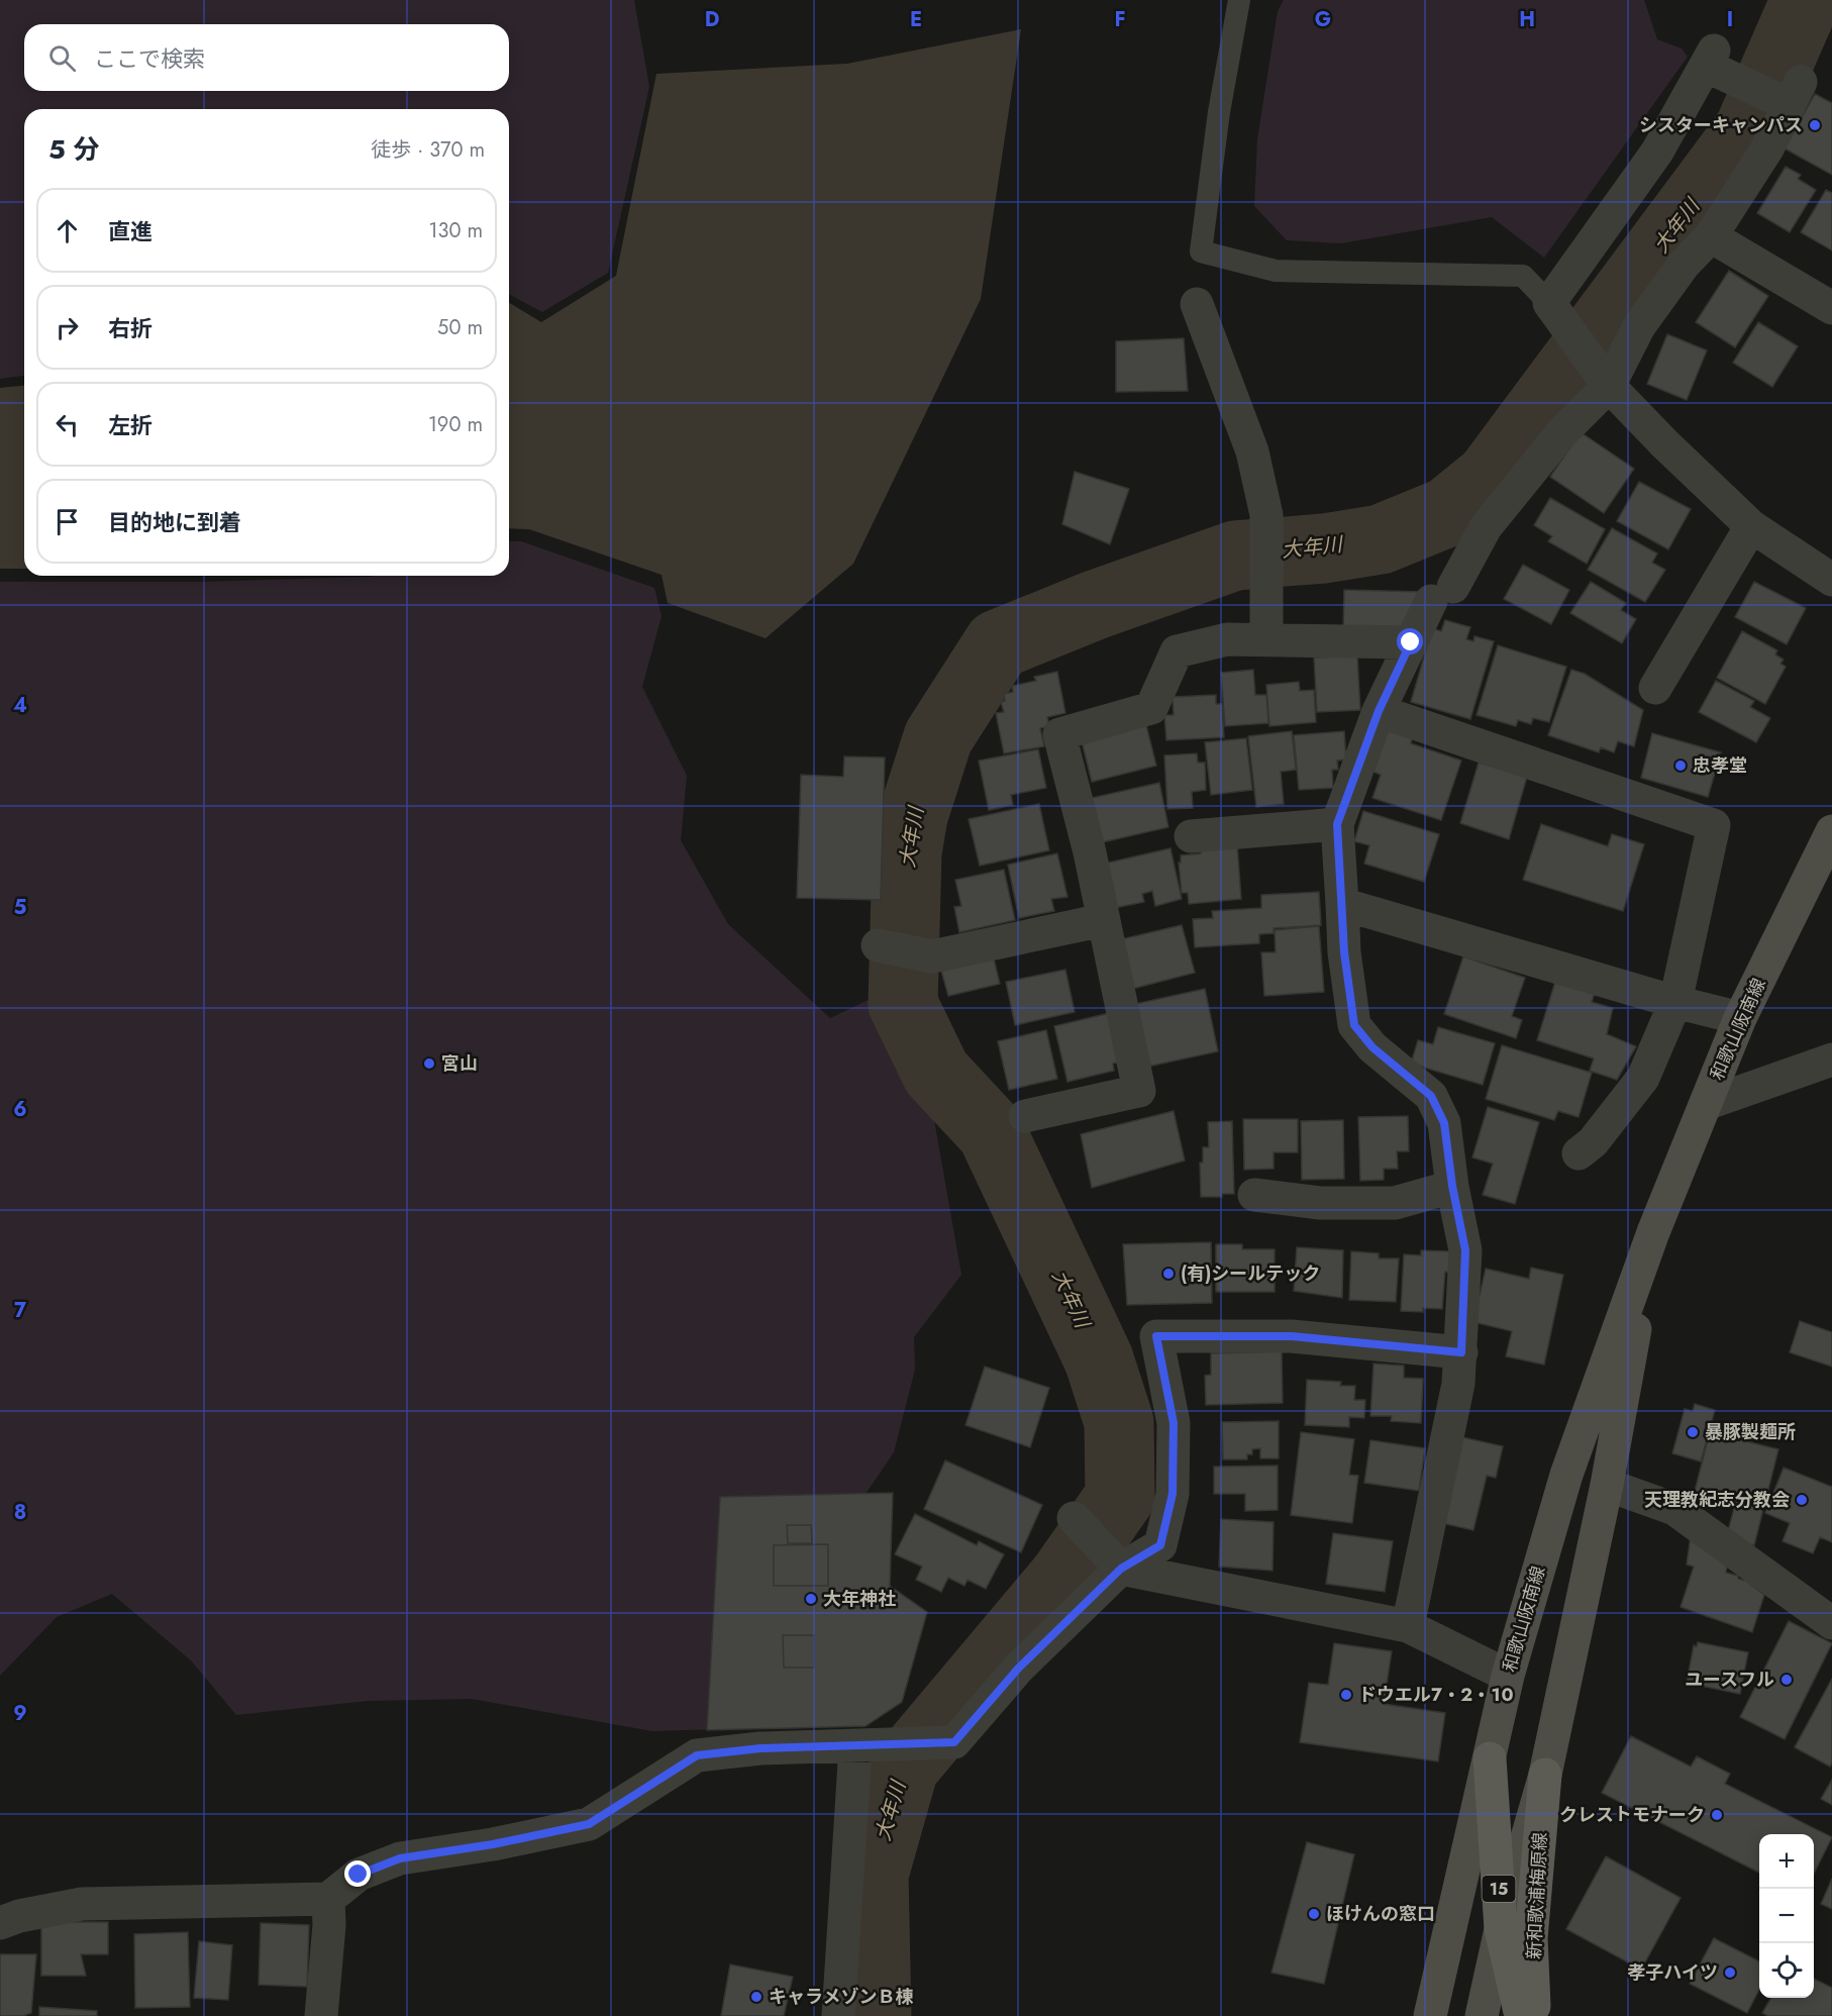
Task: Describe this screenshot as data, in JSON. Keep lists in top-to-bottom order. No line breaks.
{"streets":{"main road":["和歌山阪南線","15","新和歌浦梅原線"]},"crossings":[["和歌山阪南線","新和歌浦梅原線"]],"water":["大年川"],"places":["シスターキャンパス","忠孝堂","宮山","(有)シールテック","暴豚製麺所","天理教紀志分教会","大年神社","ユースフル","ドウエル７・２・１０","クレストモナーク","ほけんの窓口","孝子ハイツ","キャラメゾンＢ棟"],"page":{"search":"ここで検索","heading":["5 分","徒歩 · 370 m"],"list":[["直進","130 m"],["右折","50 m"],["左折","190 m"],"目的地に到着"],"map_buttons":["+","−"]},"grid":{"columns":["D","E","F","G","H","I"],"rows":["4","5","6","7","8","9"]}}
